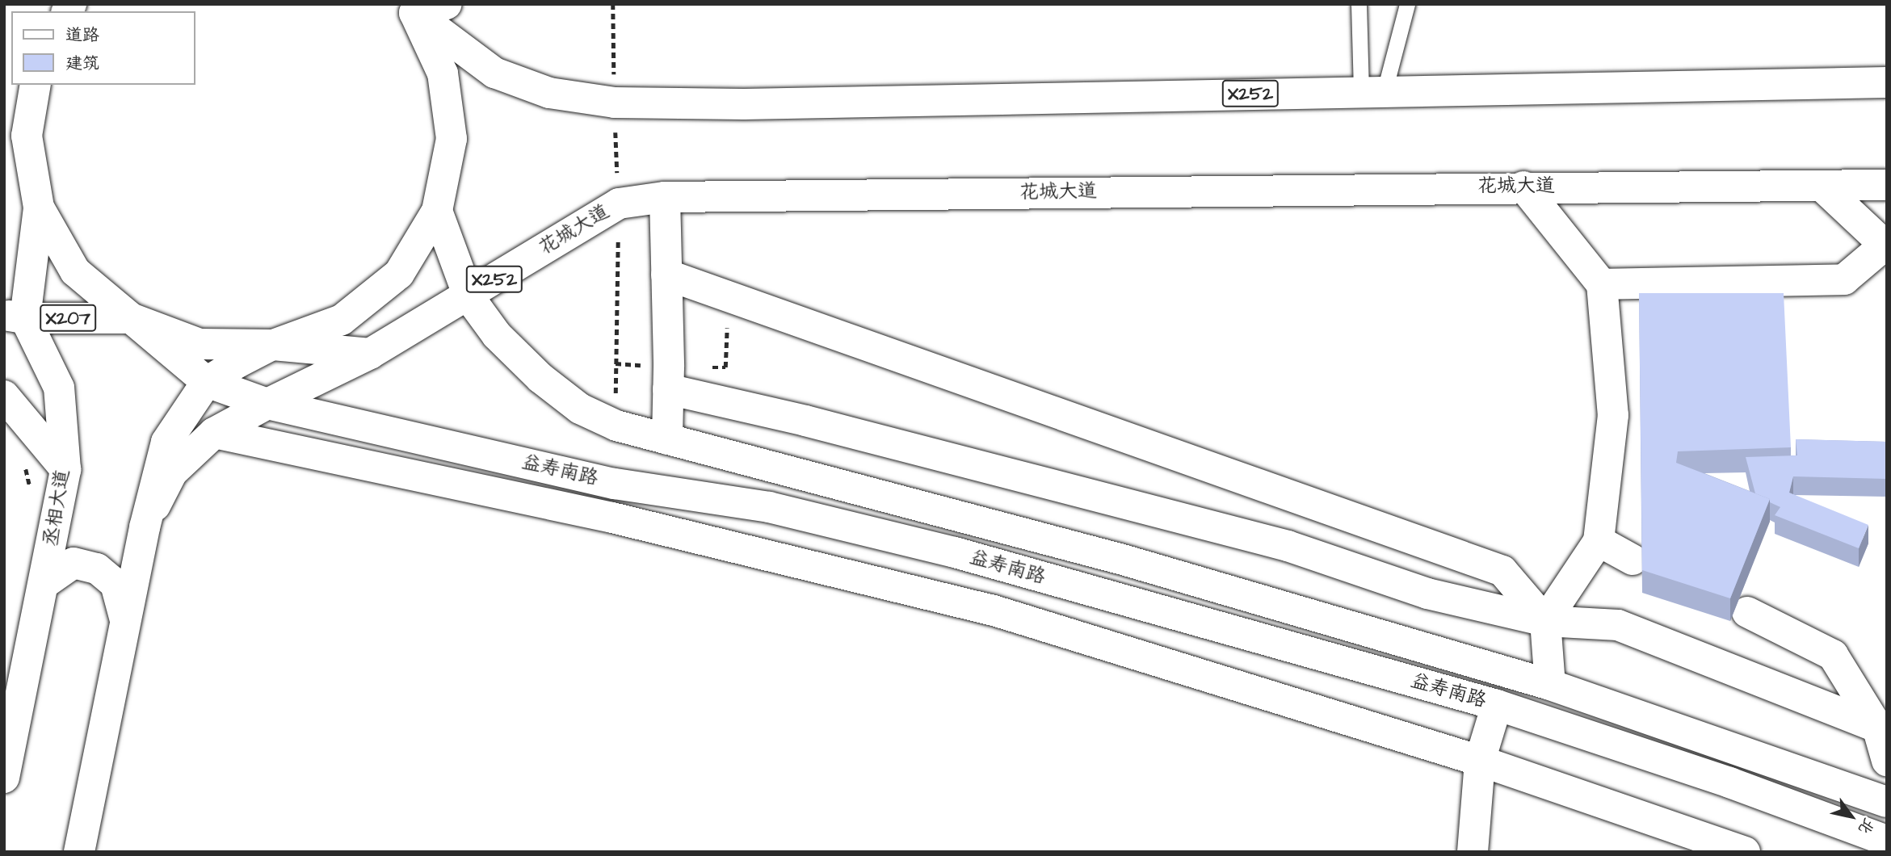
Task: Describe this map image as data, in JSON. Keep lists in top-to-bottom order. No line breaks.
{"streets":{"main road":["X252","花城大道","X207","益寿南路","丞相大道"]},"crossings":[["花城大道","益寿南路"],["X207","益寿南路"],["X207","丞相大道"]],"legend":["道路","建筑"],"north":"bottom right"}
